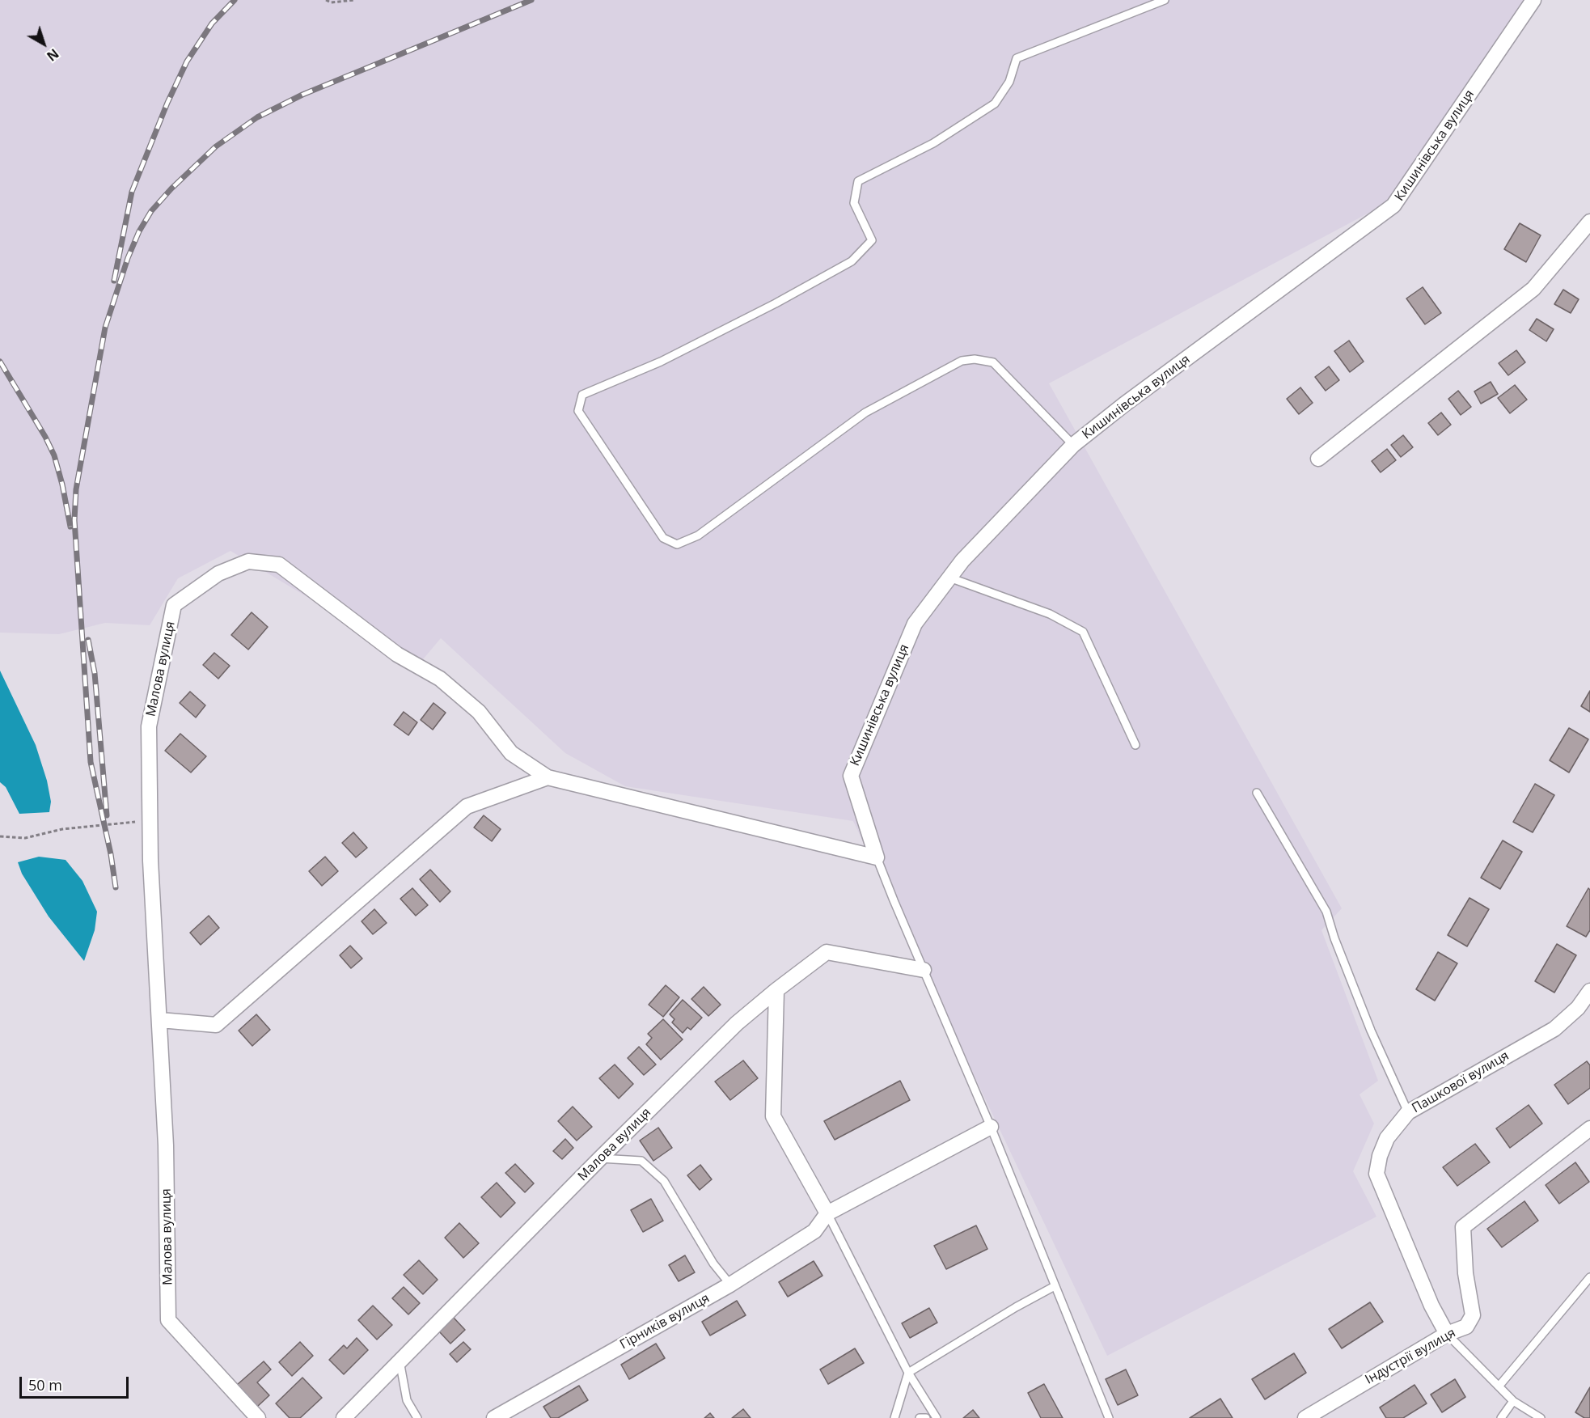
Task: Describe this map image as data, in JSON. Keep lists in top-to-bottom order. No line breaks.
{"streets":{"street":["Кишинівська вулиця","Малова вулиця","Пашкової вулиця","Гірників вулиця","Індустрії вулиця"]},"crossings":[["Кишинівська вулиця","Малова вулиця"],["Пашкової вулиця","Індустрії вулиця"]],"scale_bar":"50 m","north":"bottom right"}
